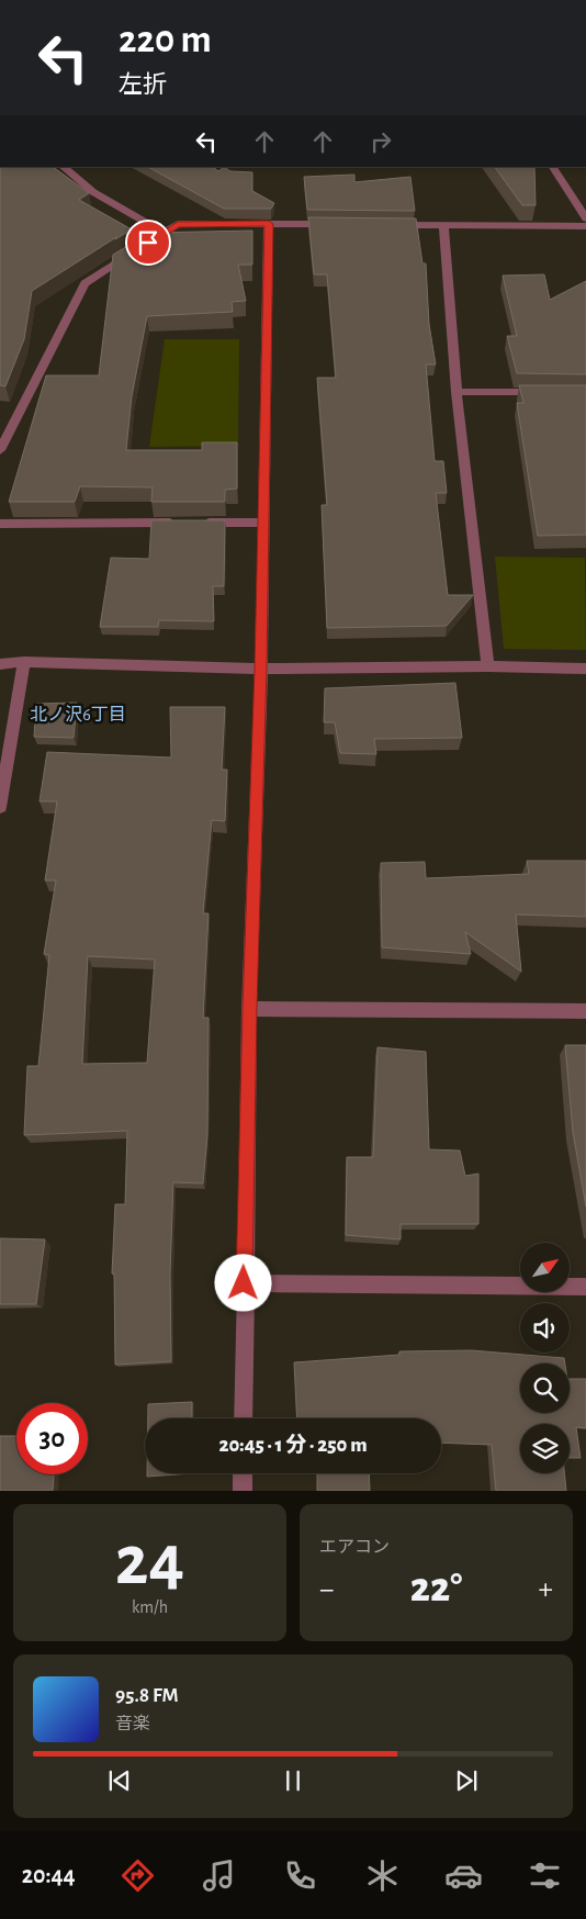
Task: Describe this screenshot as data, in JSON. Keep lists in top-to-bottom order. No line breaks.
{"districts":["北ノ沢6丁目"],"north":"top right","page":{"turn":["220 m","左折"],"limit":"30","trip":"20:45 · 1 分 · 250 m","tile":[["24","km/h"],"エアコン"],"heat":["−","22°","+"],"song":["95.8 FM","音楽"],"tabs":"20:44"}}
